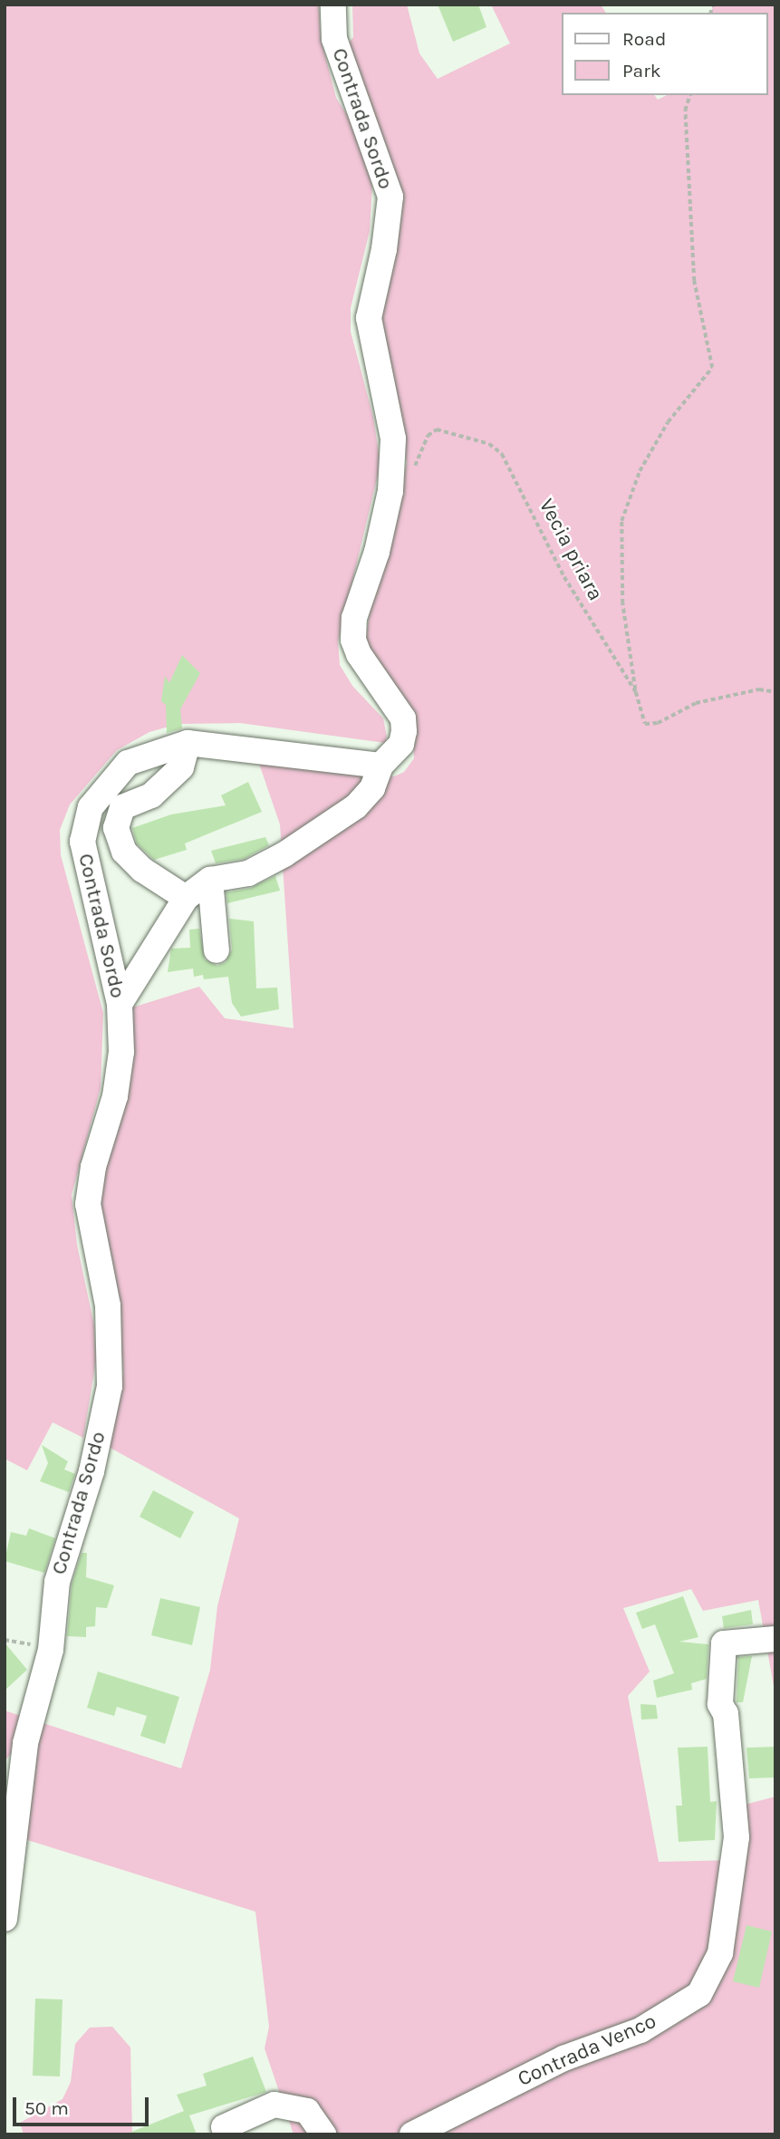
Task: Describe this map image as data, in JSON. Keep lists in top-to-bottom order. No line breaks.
{"streets":{"street":["Contrada Sordo","Contrada Venco"],"path":["Vecia priara"]},"legend":["Road","Park"],"scale_bar":"50 m"}
